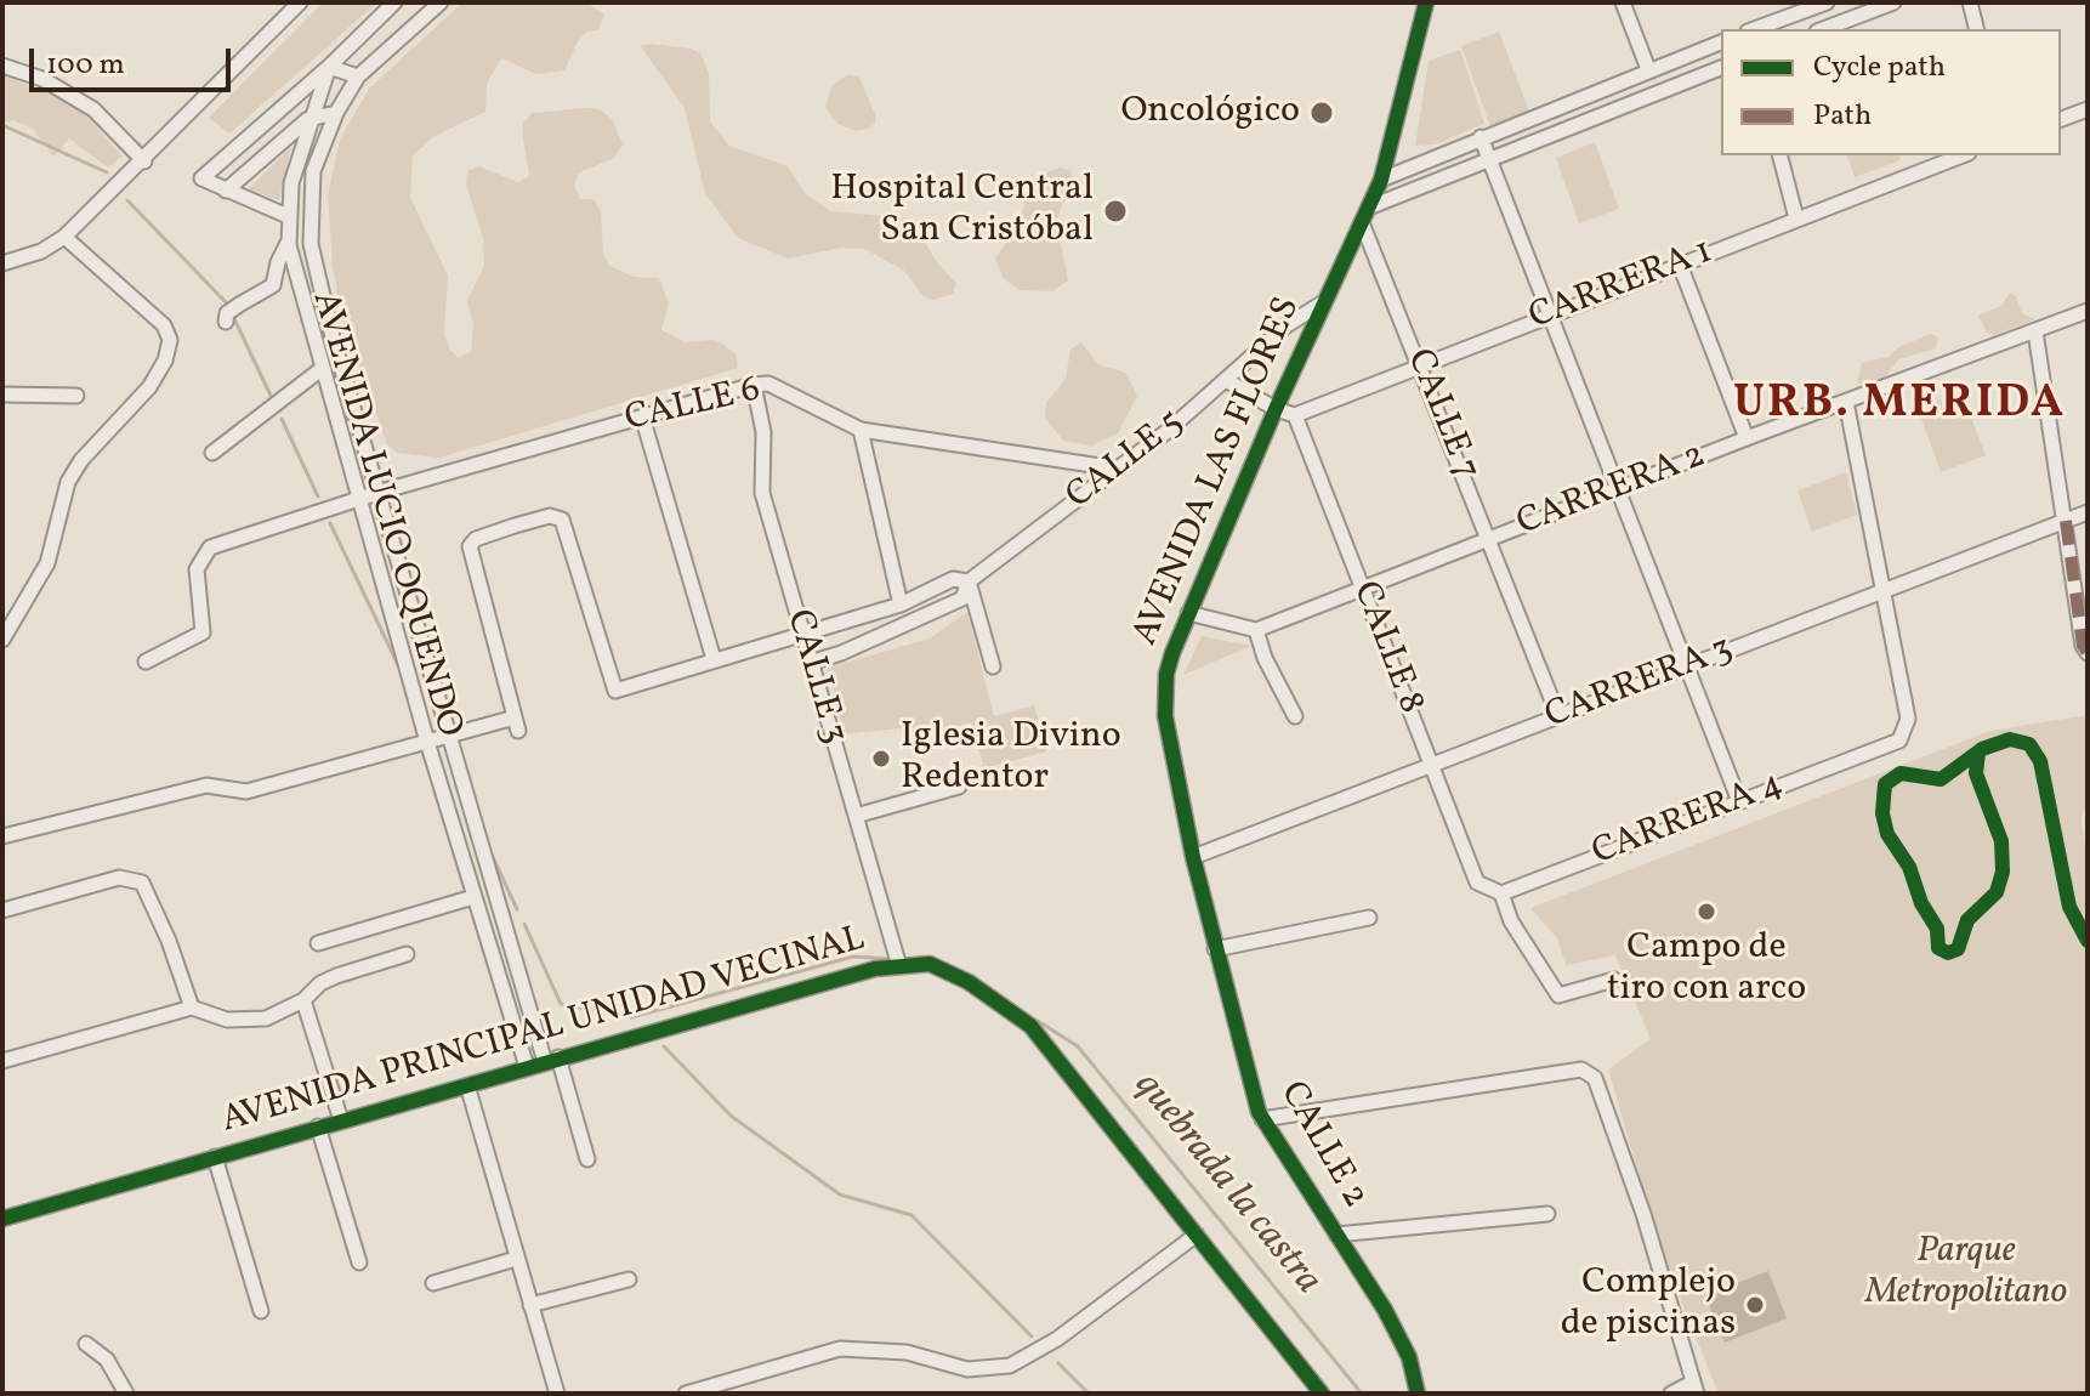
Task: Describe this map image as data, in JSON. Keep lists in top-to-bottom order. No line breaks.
{"streets":{"street":["CARRERA 1","CALLE 6","CALLE 7","CALLE 5","AVENIDA LAS FLORES","CARRERA 2","AVENIDA LUCIO OQUENDO","CALLE 8","CALLE 3","CARRERA 3","CARRERA 4","AVENIDA PRINCIPAL UNIDAD VECINAL","CALLE 2"]},"crossings":[["CARRERA 1","CALLE 7"],["CARRERA 1","CALLE 8"],["CALLE 6","CALLE 5"],["CALLE 6","AVENIDA LUCIO OQUENDO"],["CALLE 6","CALLE 3"],["CALLE 7","AVENIDA LAS FLORES"],["CALLE 7","CARRERA 2"],["CALLE 7","CARRERA 3"],["CALLE 5","AVENIDA LAS FLORES"],["CALLE 5","AVENIDA LUCIO OQUENDO"],["CALLE 5","CALLE 3"],["AVENIDA LAS FLORES","CARRERA 3"],["AVENIDA LAS FLORES","CALLE 2"],["CARRERA 2","CALLE 8"],["AVENIDA LUCIO OQUENDO","AVENIDA PRINCIPAL UNIDAD VECINAL"],["CALLE 8","CARRERA 3"],["CALLE 8","CARRERA 4"],["CALLE 3","AVENIDA PRINCIPAL UNIDAD VECINAL"],["CARRERA 3","CARRERA 4"],["CARRERA 3","CALLE 2"]],"districts":["URB. MERIDA"],"water":["quebrada la castra"],"parks":["Parque Metropolitano"],"places":["Oncológico","Hospital Central San Cristóbal","Iglesia Divino Redentor","Campo de tiro con arco","Complejo de piscinas"],"legend":["Cycle path","Path"],"scale_bar":"100 m"}
